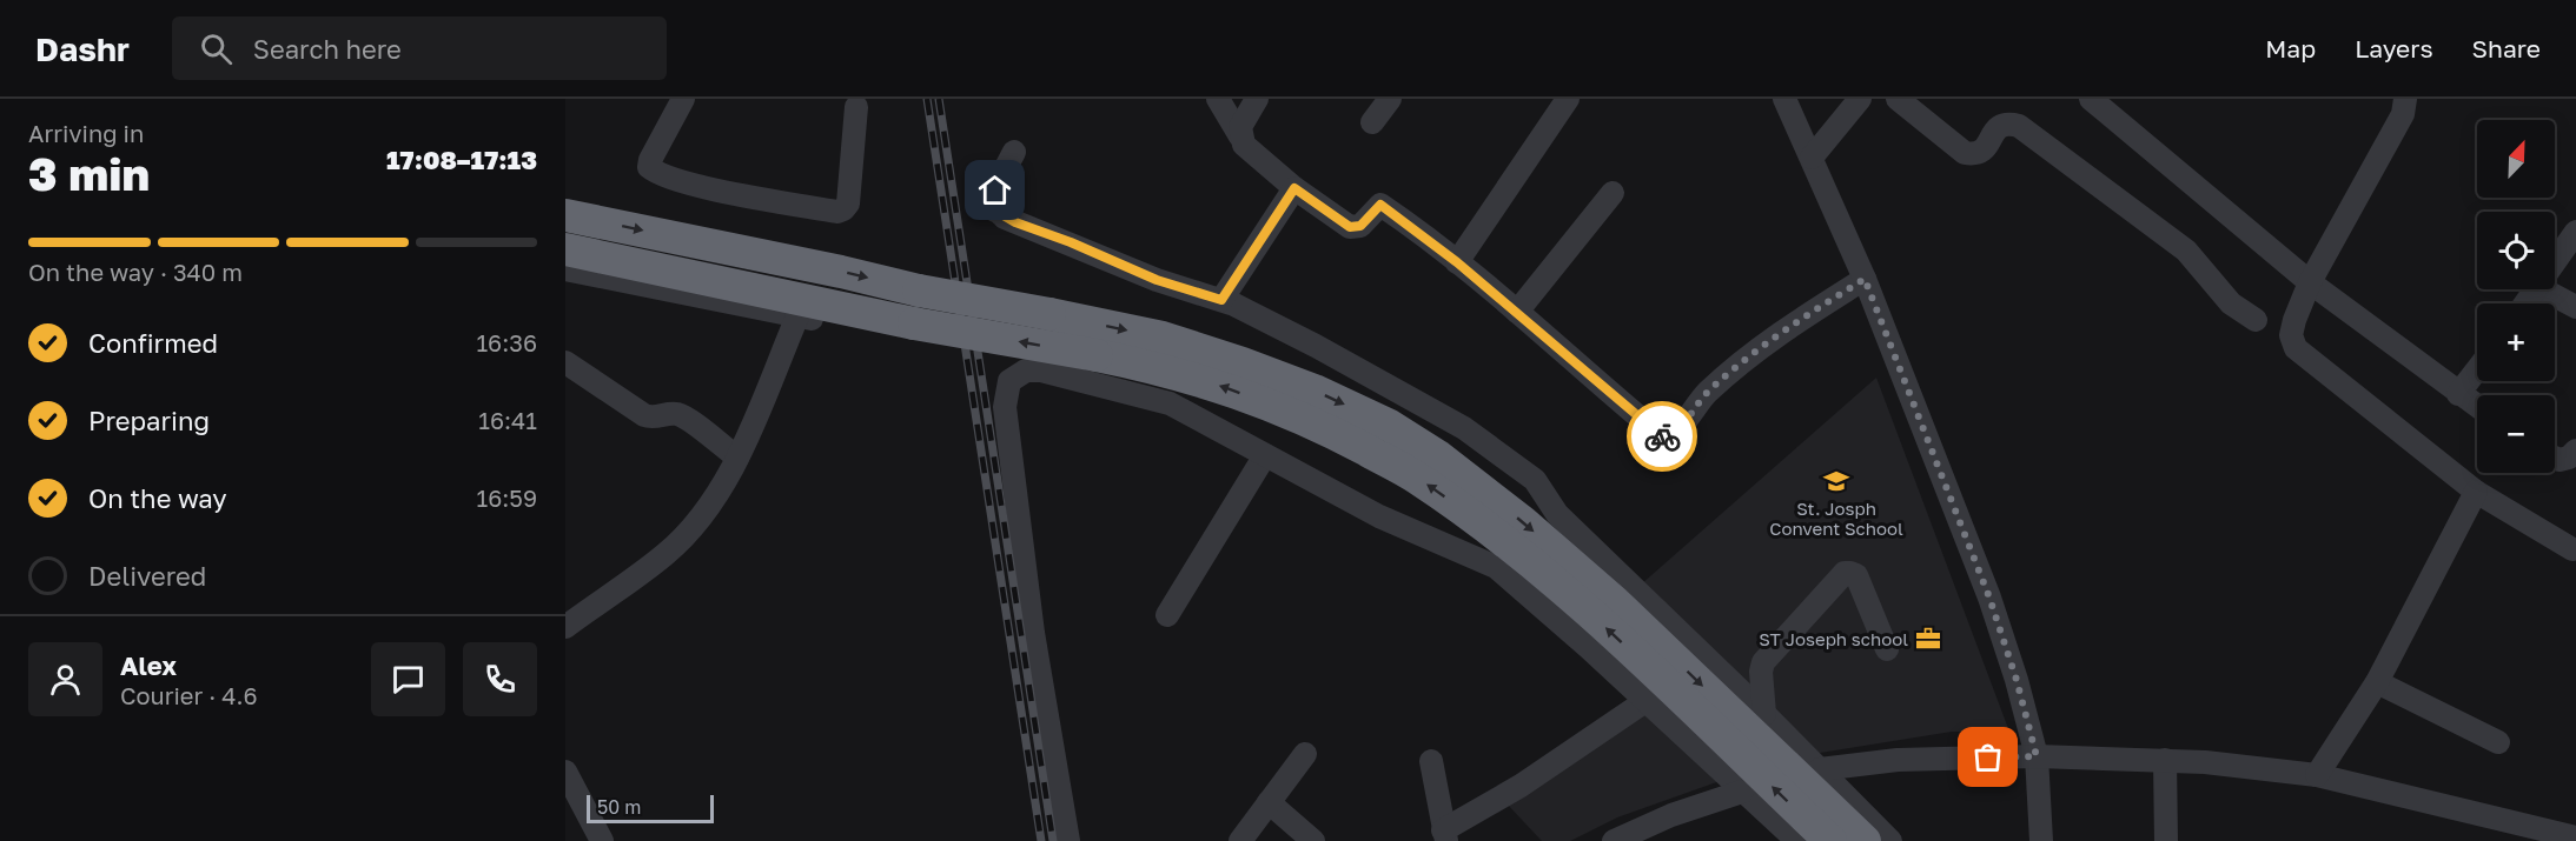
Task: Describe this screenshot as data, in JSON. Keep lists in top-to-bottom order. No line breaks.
{"places":{"school or university":["St. Josph Convent School"],"office":["ST Joseph school"]},"scale_bar":"50 m","north":"top right","page":{"header":"Dashr","search":"Search here","nav":["Map","Layers","Share"],"heading":["3 min","Arriving in","17:08–17:13"],"panel":["Alex","Courier · 4.6"],"map_buttons":["+","−"],"bar":"On the way · 340 m","list":[["Confirmed","16:36"],["Preparing","16:41"],["On the way","16:59"],"Delivered"],"scale":"50 m"}}
